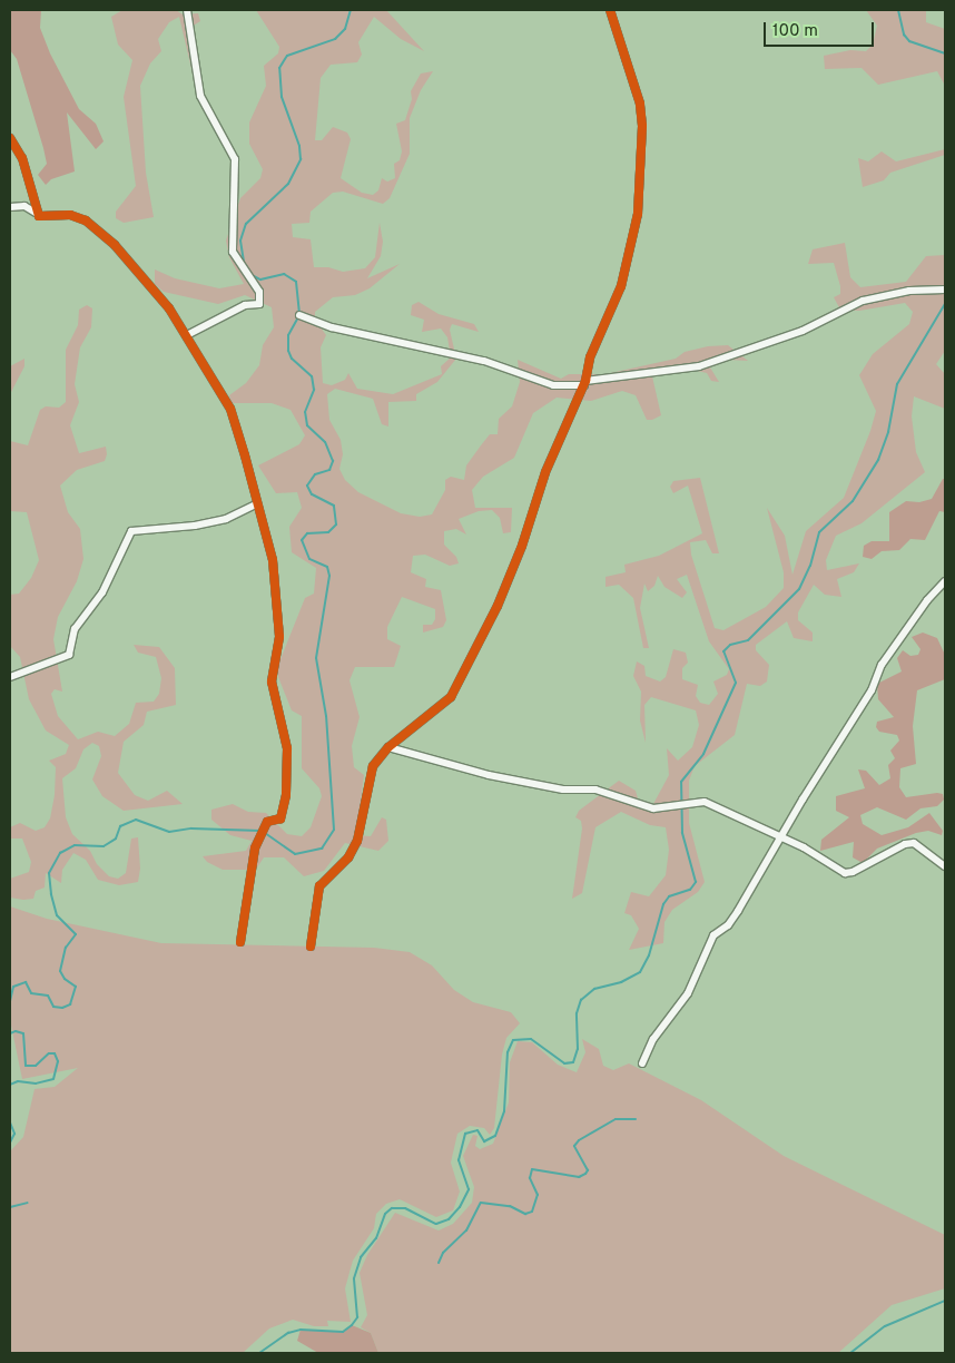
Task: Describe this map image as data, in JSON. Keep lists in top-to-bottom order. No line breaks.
{"scale_bar":"100 m"}
